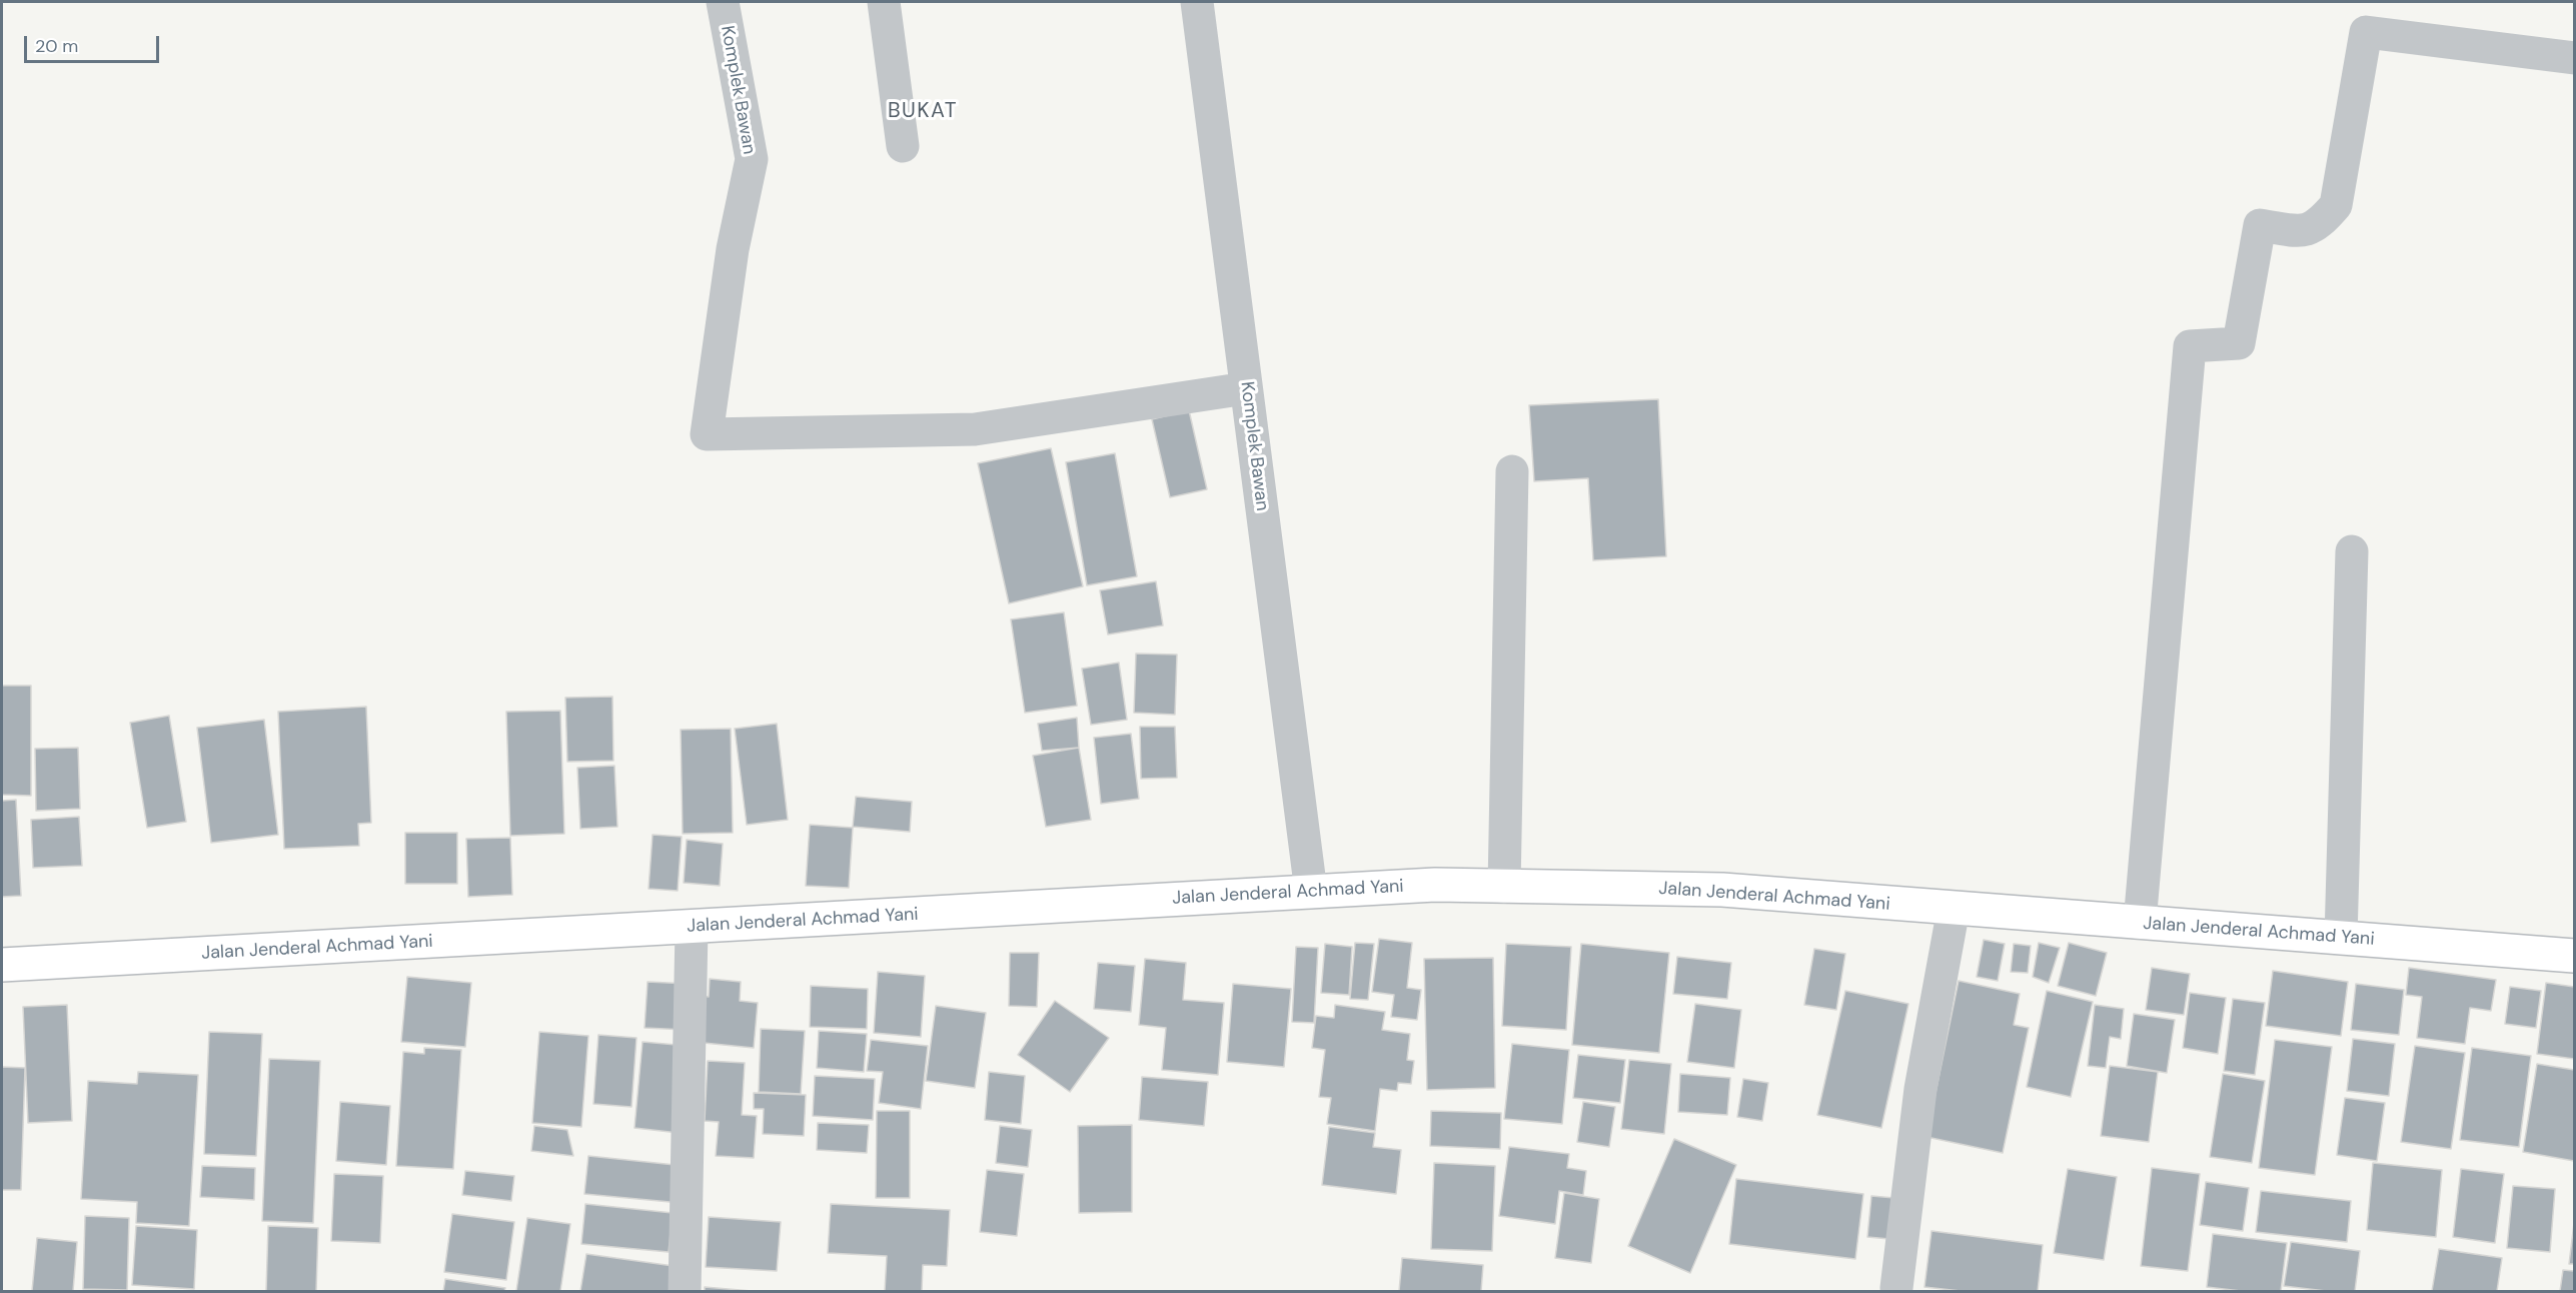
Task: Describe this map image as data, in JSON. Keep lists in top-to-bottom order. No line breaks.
{"streets":{"main road":["Jalan Jenderal Achmad Yani"],"street":["Komplek Bawan"]},"crossings":[["Komplek Bawan","Jalan Jenderal Achmad Yani"]],"districts":["BUKAT"],"scale_bar":"20 m"}
